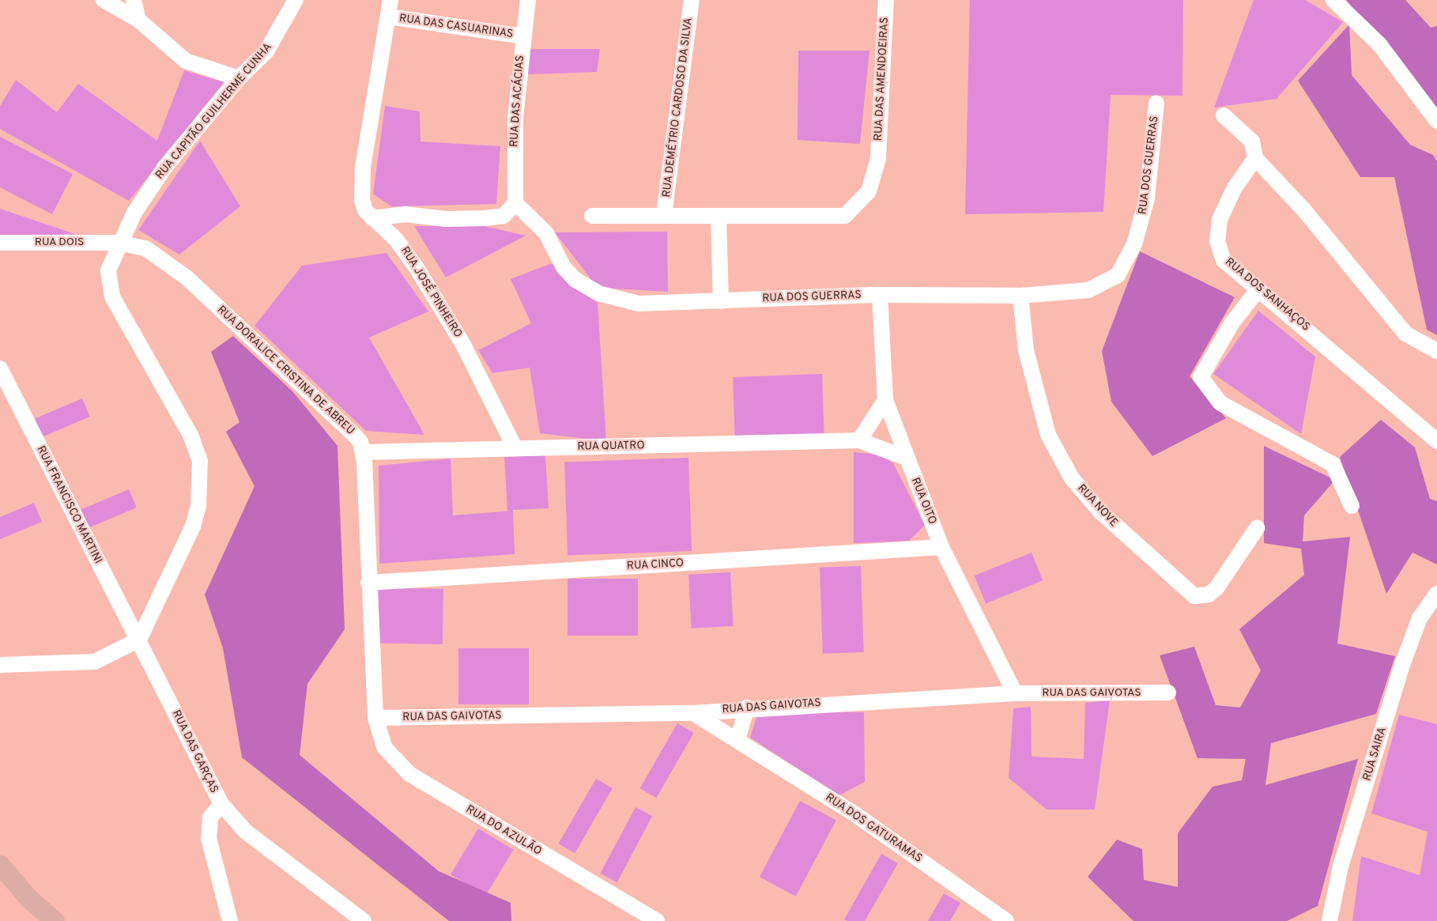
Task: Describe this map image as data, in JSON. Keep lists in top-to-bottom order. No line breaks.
{"streets":{"street":["RUA DAS CASUARINAS","RUA DAS AMENDOEIRAS","RUA DAS ACÁCIAS","RUA DEMÉTRIO CARDOSO DA SILVA","RUA CAPITÃO GUILHERME CUNHA","RUA DOS GUERRAS","RUA DOIS","RUA JOSÉ PINHEIRO","RUA DOS SANHAÇOS","RUA DORALICE CRISTINA DE ABREU","RUA QUATRO","RUA OITO","RUA FRANCISCO MARTINI","RUA NOVE","RUA CINCO","RUA DAS GAIVOTAS","RUA DAS GARÇAS","RUA SAIRA","RUA DOS GATURAMAS","RUA DO AZULÃO"]},"crossings":[["RUA DAS CASUARINAS","RUA DAS ACÁCIAS"],["RUA DAS CASUARINAS","RUA JOSÉ PINHEIRO"],["RUA DAS AMENDOEIRAS","RUA DEMÉTRIO CARDOSO DA SILVA"],["RUA DAS ACÁCIAS","RUA DOS GUERRAS"],["RUA CAPITÃO GUILHERME CUNHA","RUA DOIS"],["RUA CAPITÃO GUILHERME CUNHA","RUA DORALICE CRISTINA DE ABREU"],["RUA CAPITÃO GUILHERME CUNHA","RUA FRANCISCO MARTINI"],["RUA CAPITÃO GUILHERME CUNHA","RUA DAS GARÇAS"],["RUA DOS GUERRAS","RUA OITO"],["RUA DOS GUERRAS","RUA NOVE"],["RUA DOIS","RUA DORALICE CRISTINA DE ABREU"],["RUA JOSÉ PINHEIRO","RUA QUATRO"],["RUA DORALICE CRISTINA DE ABREU","RUA QUATRO"],["RUA DORALICE CRISTINA DE ABREU","RUA CINCO"],["RUA DORALICE CRISTINA DE ABREU","RUA DAS GAIVOTAS"],["RUA DORALICE CRISTINA DE ABREU","RUA DO AZULÃO"],["RUA QUATRO","RUA OITO"],["RUA OITO","RUA CINCO"],["RUA OITO","RUA DAS GAIVOTAS"],["RUA FRANCISCO MARTINI","RUA DAS GARÇAS"],["RUA DAS GAIVOTAS","RUA DOS GATURAMAS"],["RUA DAS GAIVOTAS","RUA DO AZULÃO"]]}
